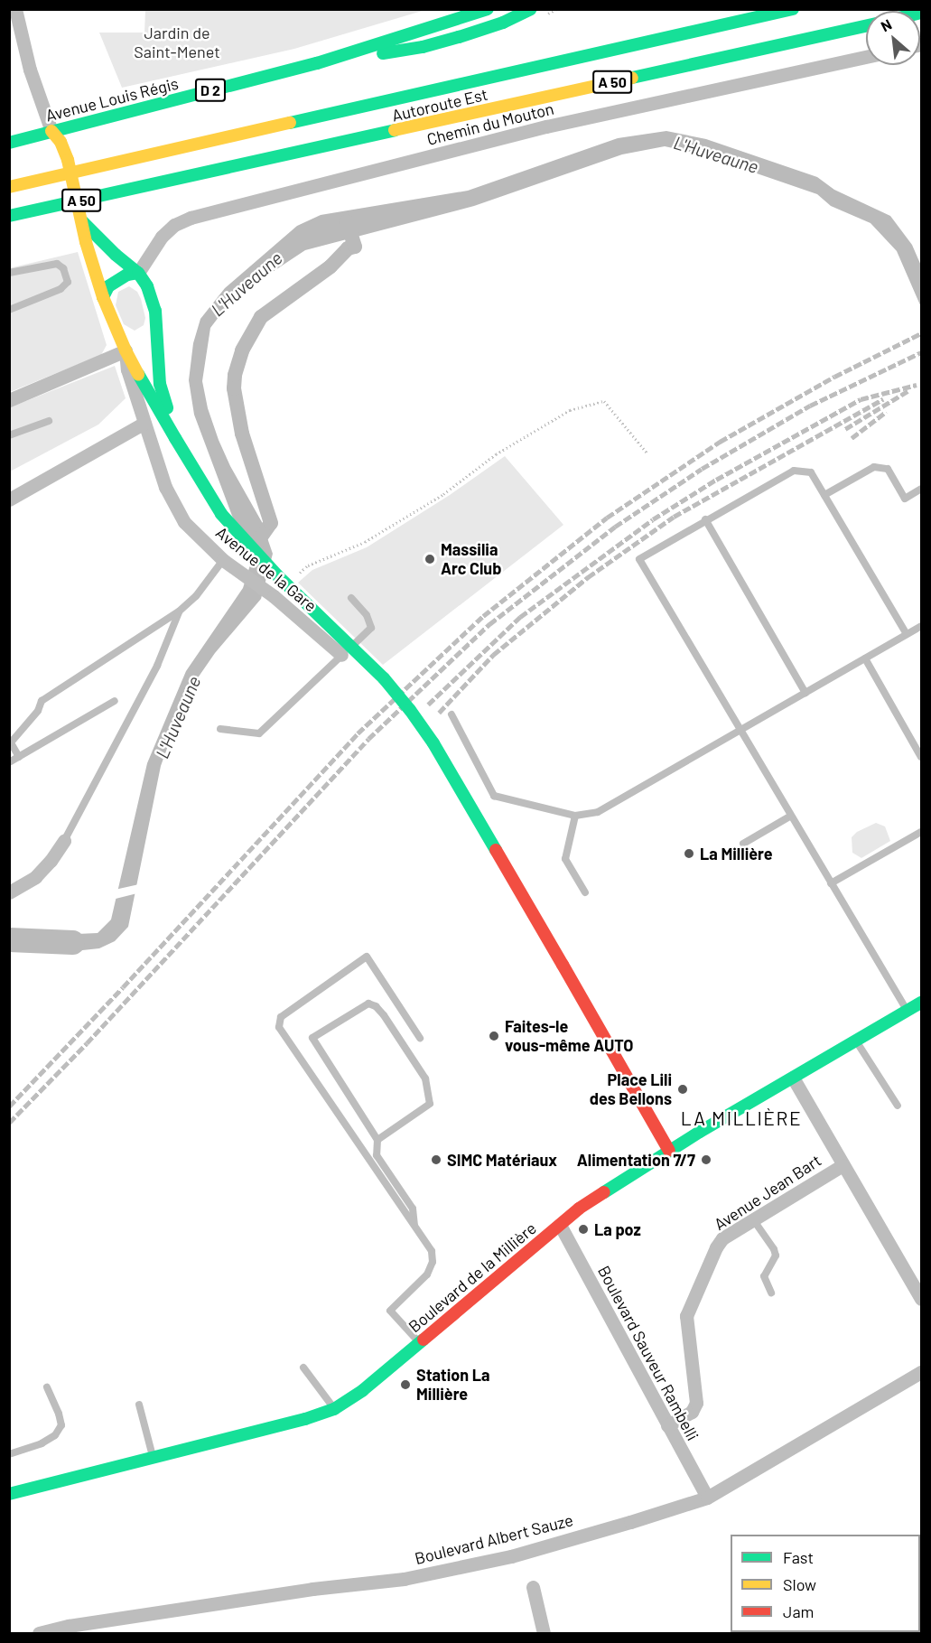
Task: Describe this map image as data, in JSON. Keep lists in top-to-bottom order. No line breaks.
{"streets":{"main road":["A 50","D 2","Avenue Louis Régis","Autoroute Est","Boulevard de la Millière"],"street":["Chemin du Mouton","Avenue de la Gare","Avenue Jean Bart","Boulevard Sauveur Rambelli","Boulevard Albert Sauze"]},"crossings":[["Avenue Jean Bart","Boulevard Sauveur Rambelli"],["Boulevard de la Millière","Boulevard Sauveur Rambelli"],["Boulevard Sauveur Rambelli","Boulevard Albert Sauze"]],"districts":["LA MILLIÈRE"],"water":["L'Huveaune"],"parks":["Jardin de Saint-Menet"],"places":["Massilia Arc Club","La Millière","Faites-le vous-même AUTO","Place Lili des Bellons","SIMC Matériaux","Alimentation 7/7","La poz","Station La Millière"],"legend":["Fast","Slow","Jam"],"north":"top left"}
